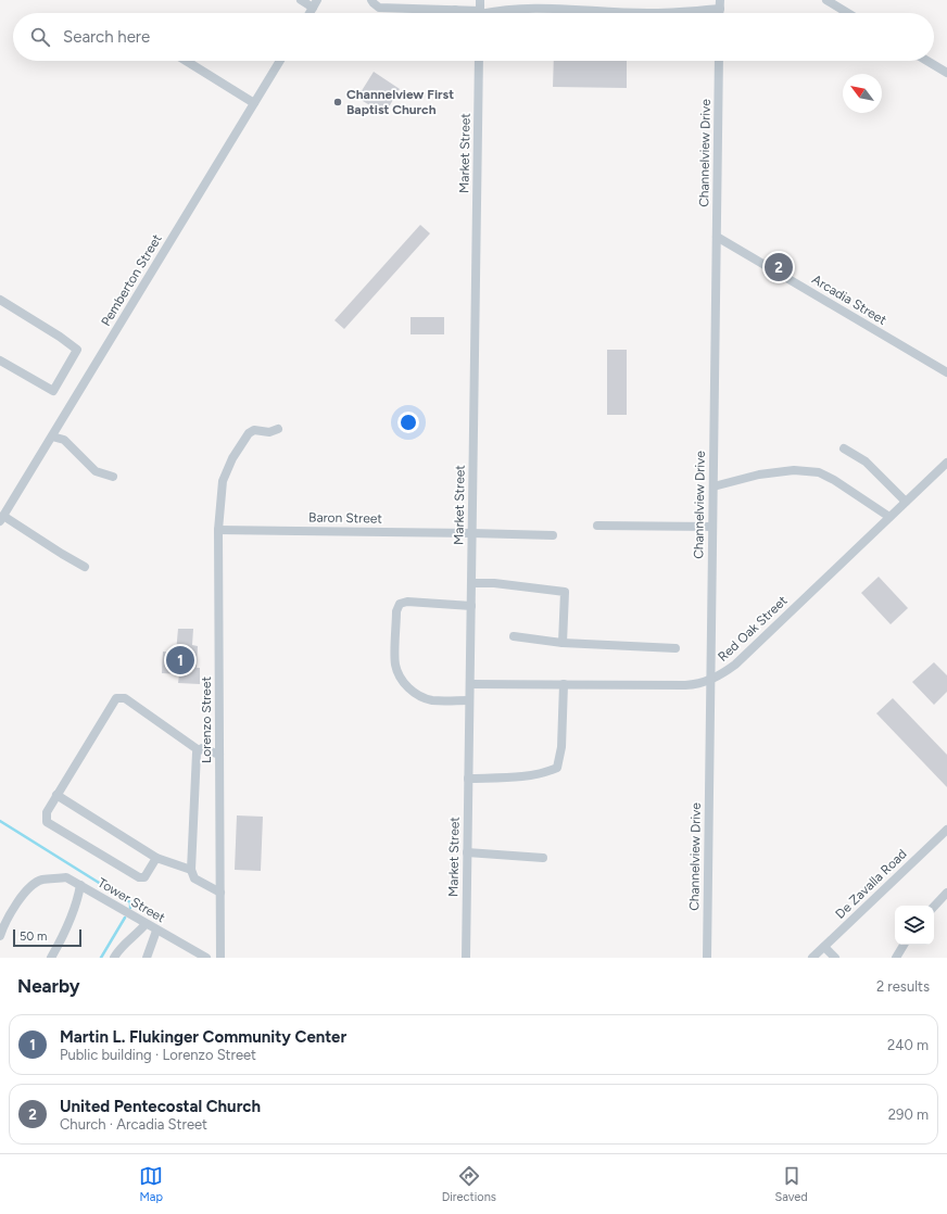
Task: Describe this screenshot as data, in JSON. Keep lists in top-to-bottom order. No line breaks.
{"streets":{"street":["Market Street","Channelview Drive","Pemberton Street","Arcadia Street","Baron Street","Red Oak Street","Lorenzo Street","De Zavalla Road","Tower Street"]},"crossings":[["Market Street","Baron Street"],["Market Street","Red Oak Street"],["Channelview Drive","Arcadia Street"],["Channelview Drive","Red Oak Street"],["Baron Street","Lorenzo Street"]],"places":["Channelview First Baptist Church"],"scale_bar":"50 m","north":"top left","page":{"search":"Search here","pins":["2","1"],"scale":"50 m","heading":["Nearby","2 results"],"list":[{"mark":"1","name":"Martin L. Flukinger Community Center","note":"Public building · Lorenzo Street","value":"240 m"},{"mark":"2","name":"United Pentecostal Church","note":"Church · Arcadia Street","value":"290 m"}],"nav":["Map","Directions","Saved"]}}
